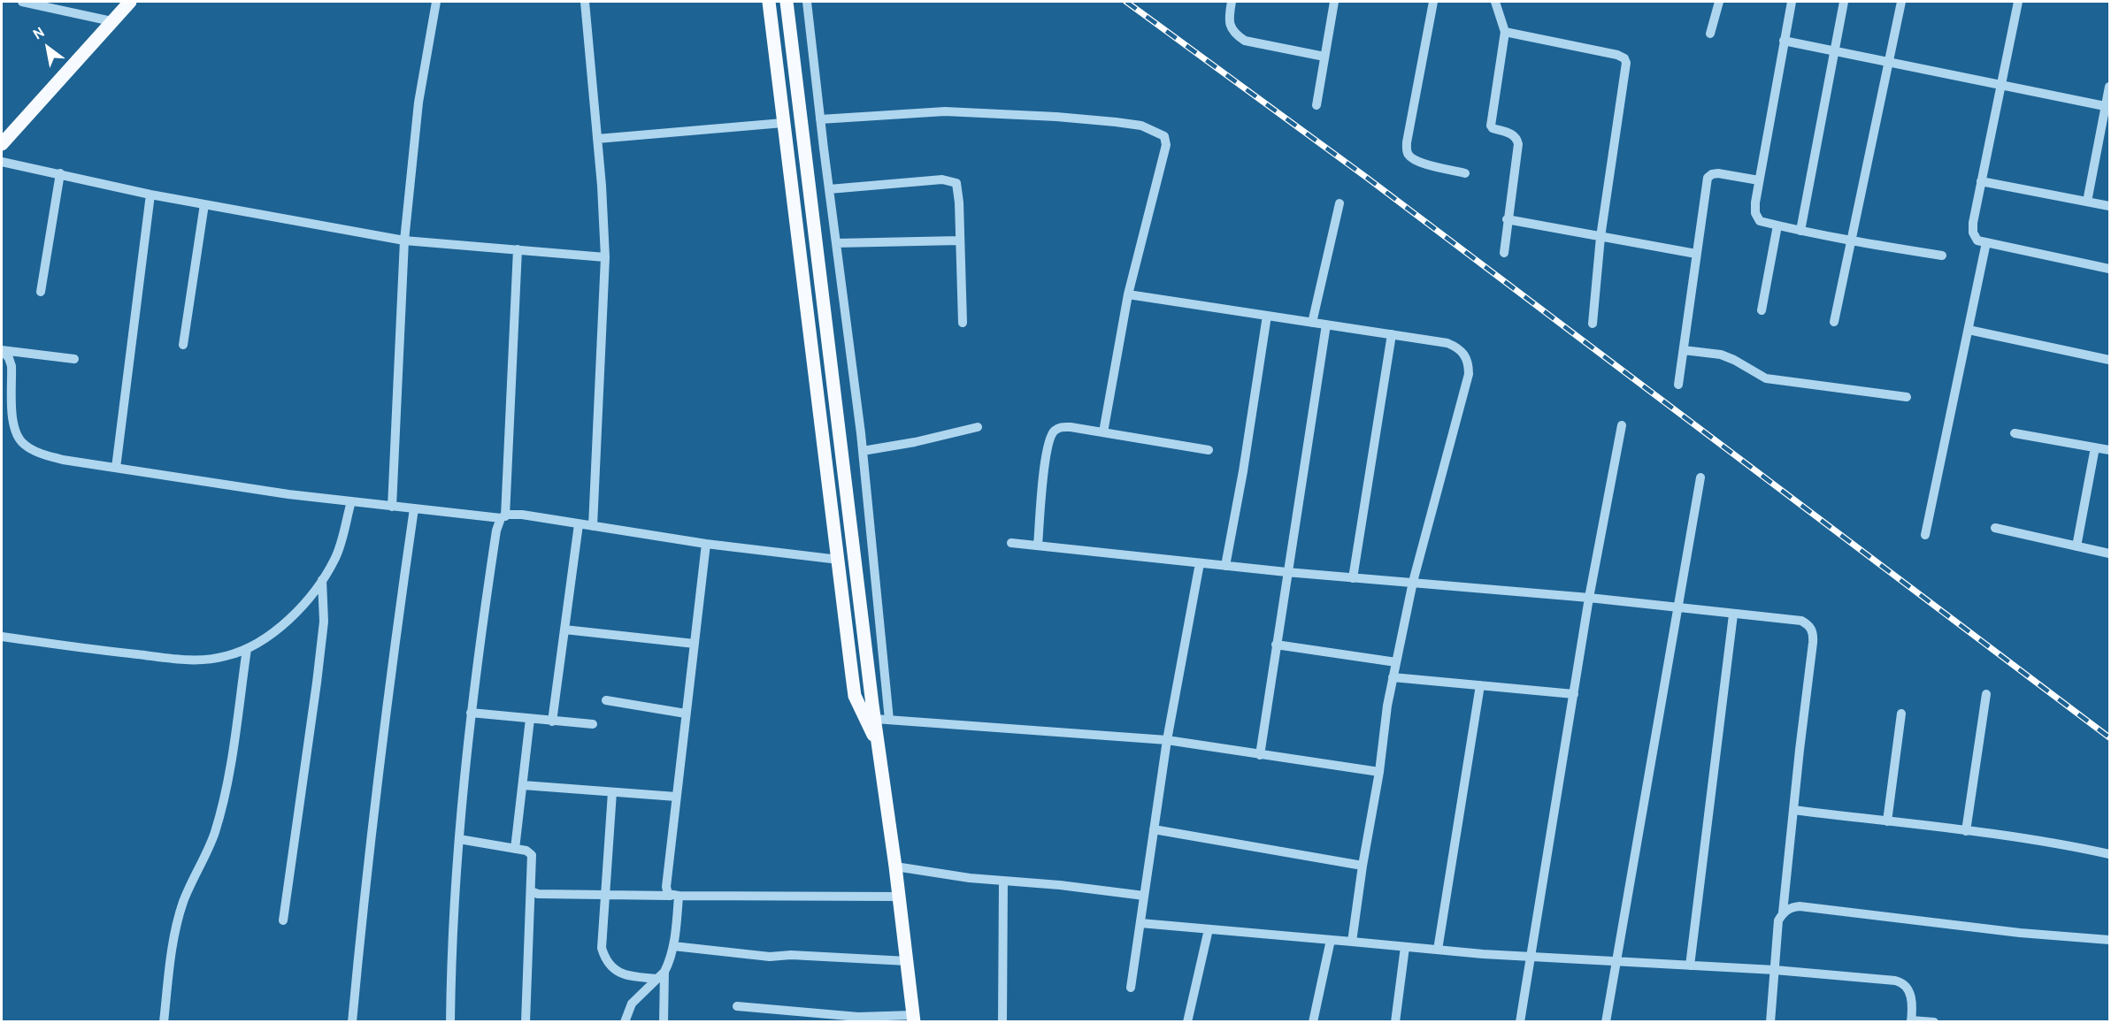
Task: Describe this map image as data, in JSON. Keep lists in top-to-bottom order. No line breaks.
{"north":"top left"}
